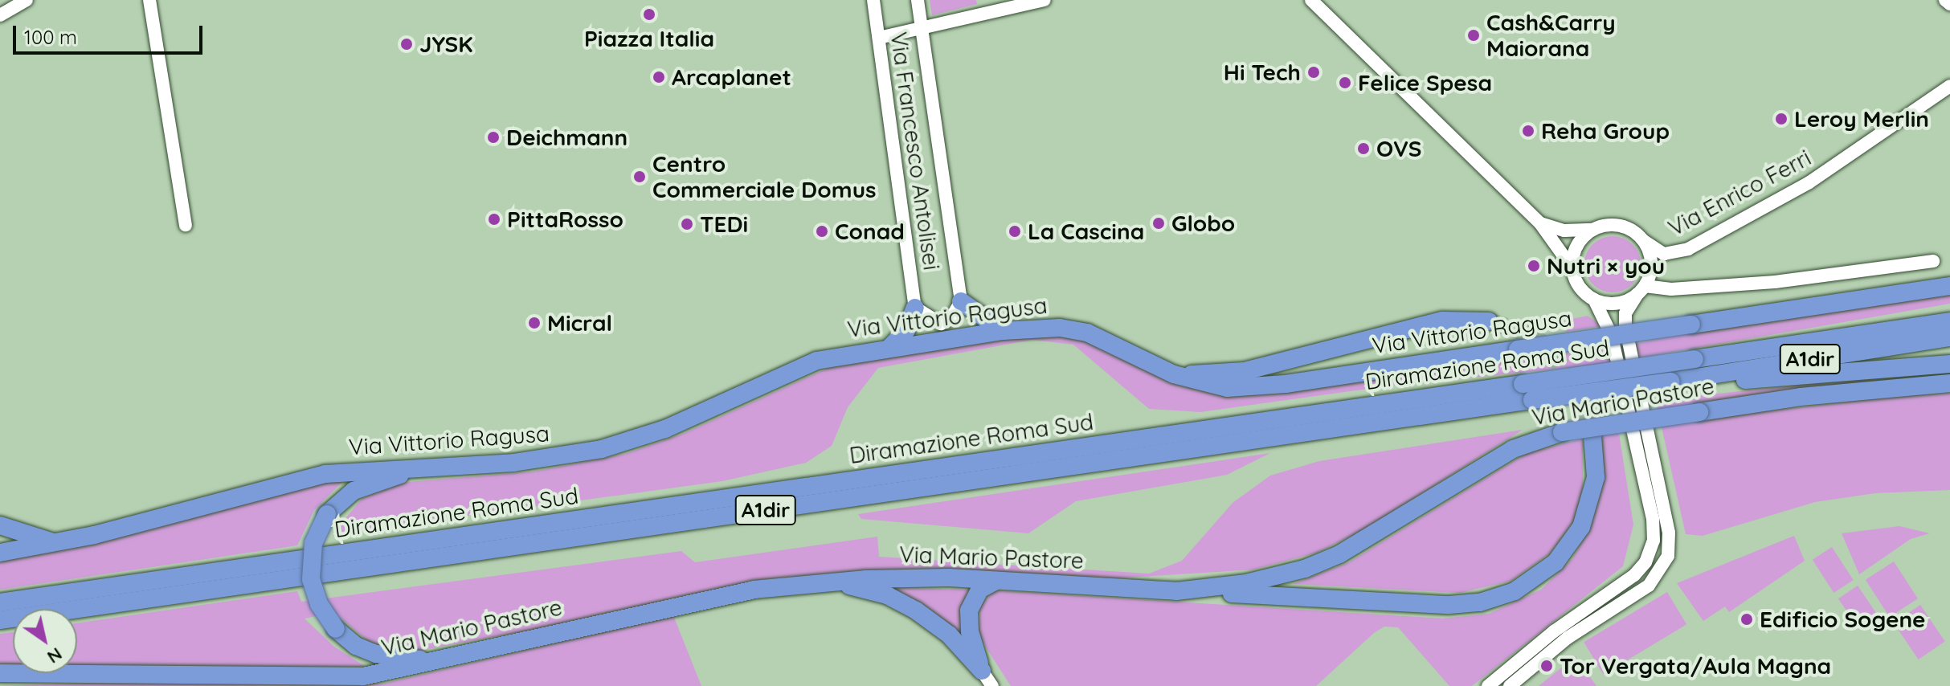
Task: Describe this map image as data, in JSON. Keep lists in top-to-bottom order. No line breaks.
{"streets":{"highway":["Via Vittorio Ragusa","A1dir","Diramazione Roma Sud","Via Mario Pastore"],"street":["Via Francesco Antolisei","Via Enrico Ferri"]},"crossings":[["A1dir","Diramazione Roma Sud"]],"places":["Piazza Italia","Cash&Carry Maiorana","JYSK","Hi Tech","Arcaplanet","Felice Spesa","Leroy Merlin","Reha Group","Deichmann","OVS","Centro Commerciale Domus","PittaRosso","Globo","TEDi","Conad","La Cascina","Nutri × you","Micral","Edificio Sogene","Tor Vergata/Aula Magna"],"scale_bar":"100 m","north":"bottom right"}
